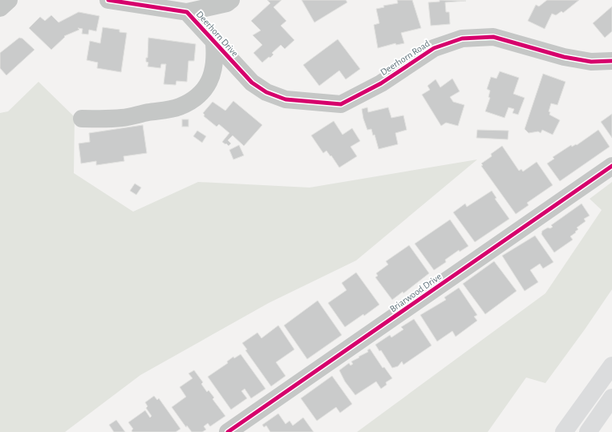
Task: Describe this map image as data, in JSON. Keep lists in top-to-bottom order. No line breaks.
{"streets":{"street":["Deerhorn Drive","Deerhorn Road","Briarwood Drive"]},"crossings":[["Deerhorn Drive","Deerhorn Road"]]}
